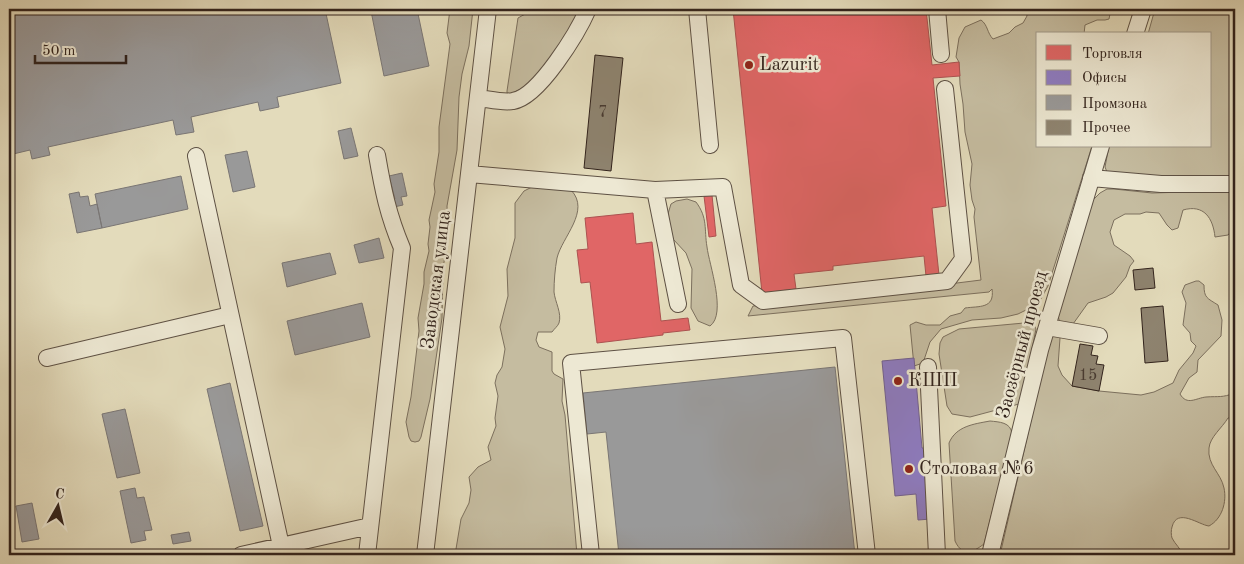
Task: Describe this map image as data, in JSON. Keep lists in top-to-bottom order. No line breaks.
{"streets":{"street":["Заводская улица","Заозёрный проезд"]},"places":["Lazurit","КШП","Столовая №6"],"house_numbers":["7","15"],"legend":["Торговля","Офисы","Промзона","Прочее"],"scale_bar":"50 m","north":"top"}
